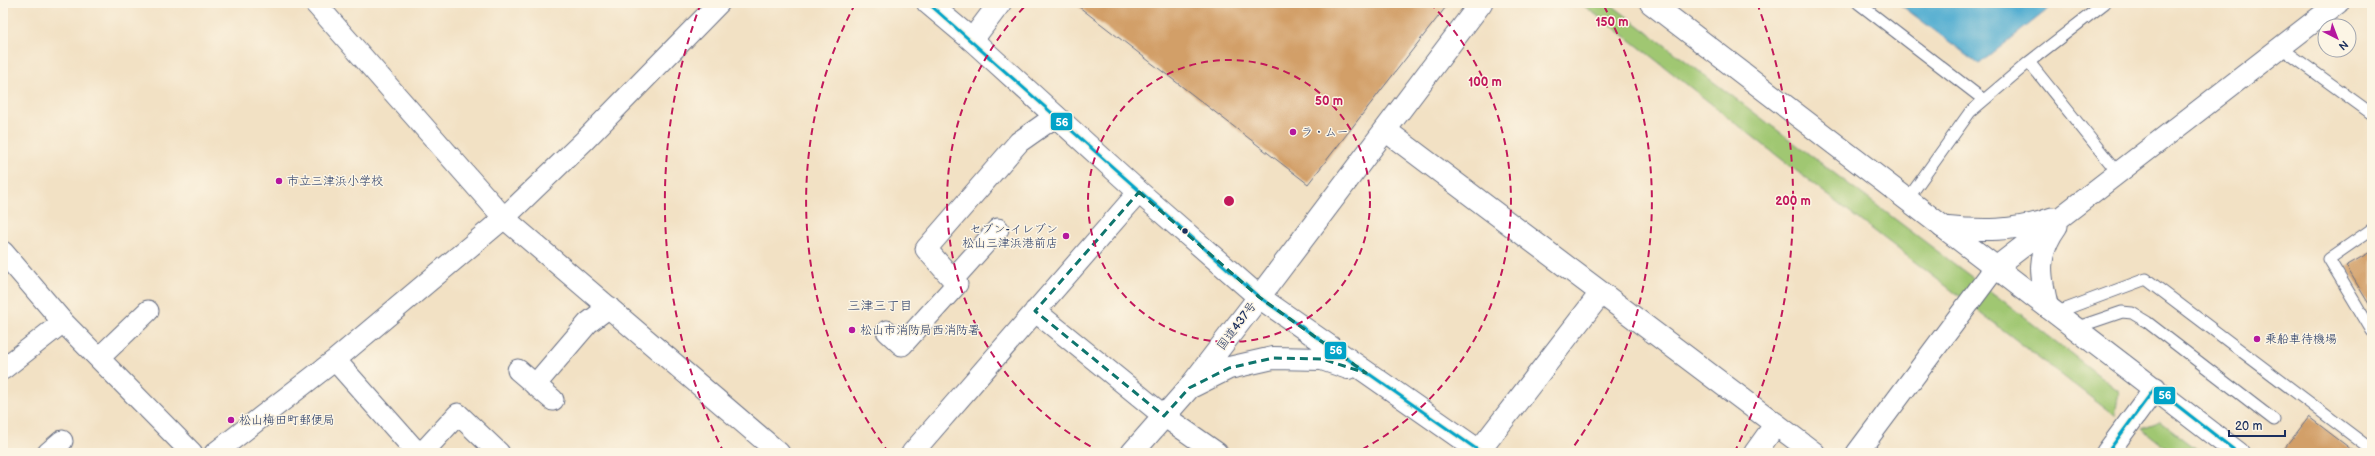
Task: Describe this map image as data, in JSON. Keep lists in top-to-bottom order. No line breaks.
{"streets":{"main road":["国道437号"]},"districts":["三津三丁目"],"places":["ラ・ムー","市立三津浜小学校","セブン-イレブン 松山三津浜港前店","松山市消防局西消防署","乗船車待機場","松山梅田町郵便局"],"lines":["transit line 56"],"scale_bar":"20 m","north":"bottom right","rings":["150 m","100 m","50 m","200 m"]}
